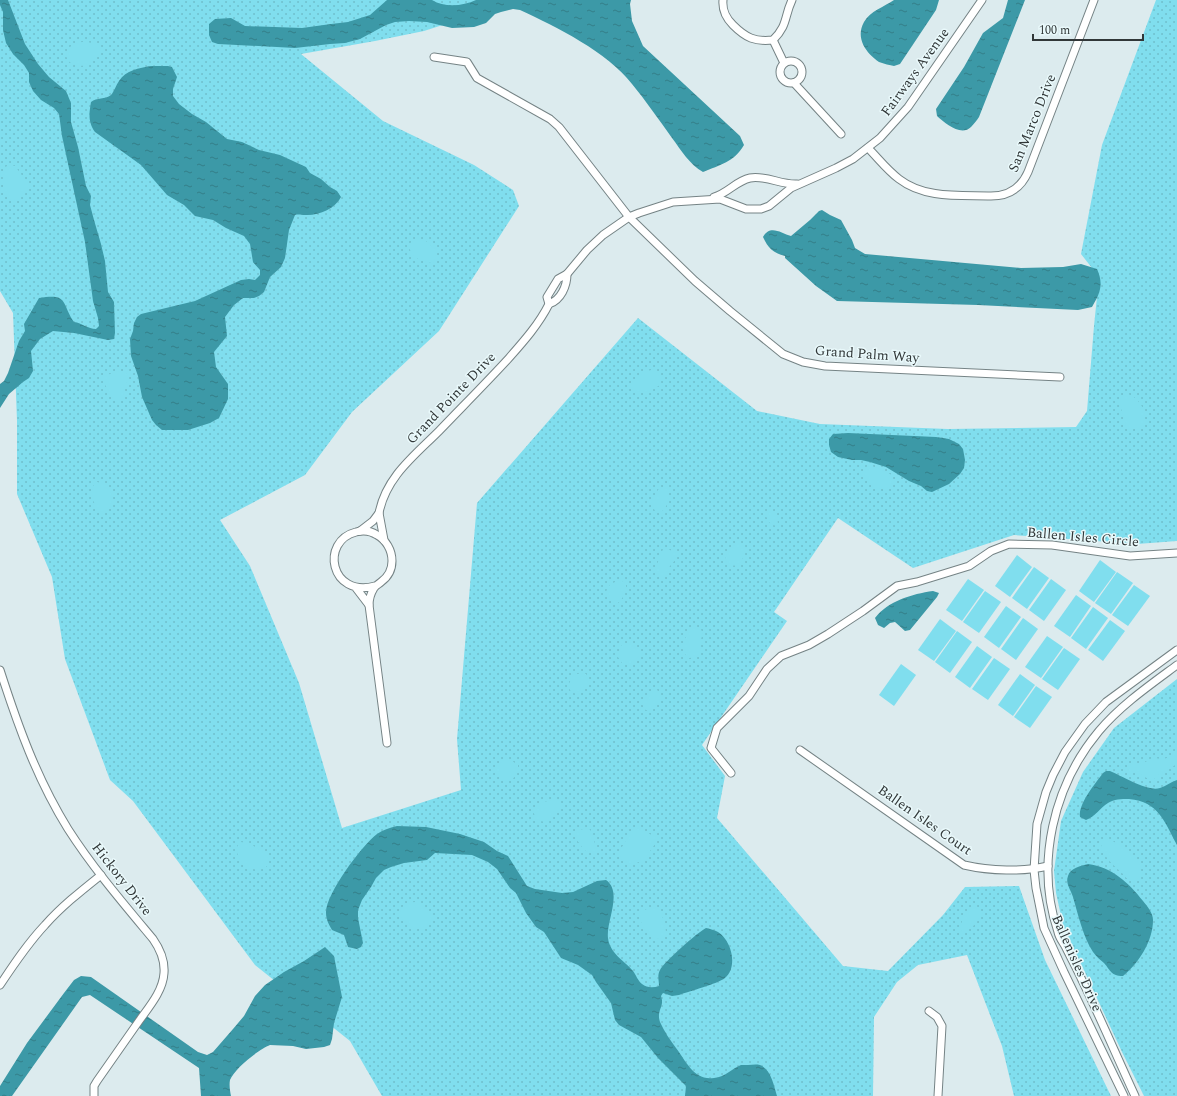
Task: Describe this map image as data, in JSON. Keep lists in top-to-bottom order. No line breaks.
{"streets":{"street":["Fairways Avenue","San Marco Drive","Grand Palm Way","Grand Pointe Drive","Ballen Isles Circle","Ballen Isles Court","Hickory Drive","Ballenisles Drive"]},"crossings":[["Fairways Avenue","San Marco Drive"],["Fairways Avenue","Grand Palm Way"],["Fairways Avenue","Grand Pointe Drive"],["Grand Palm Way","Grand Pointe Drive"],["Ballen Isles Court","Ballenisles Drive"]],"scale_bar":"100 m"}
